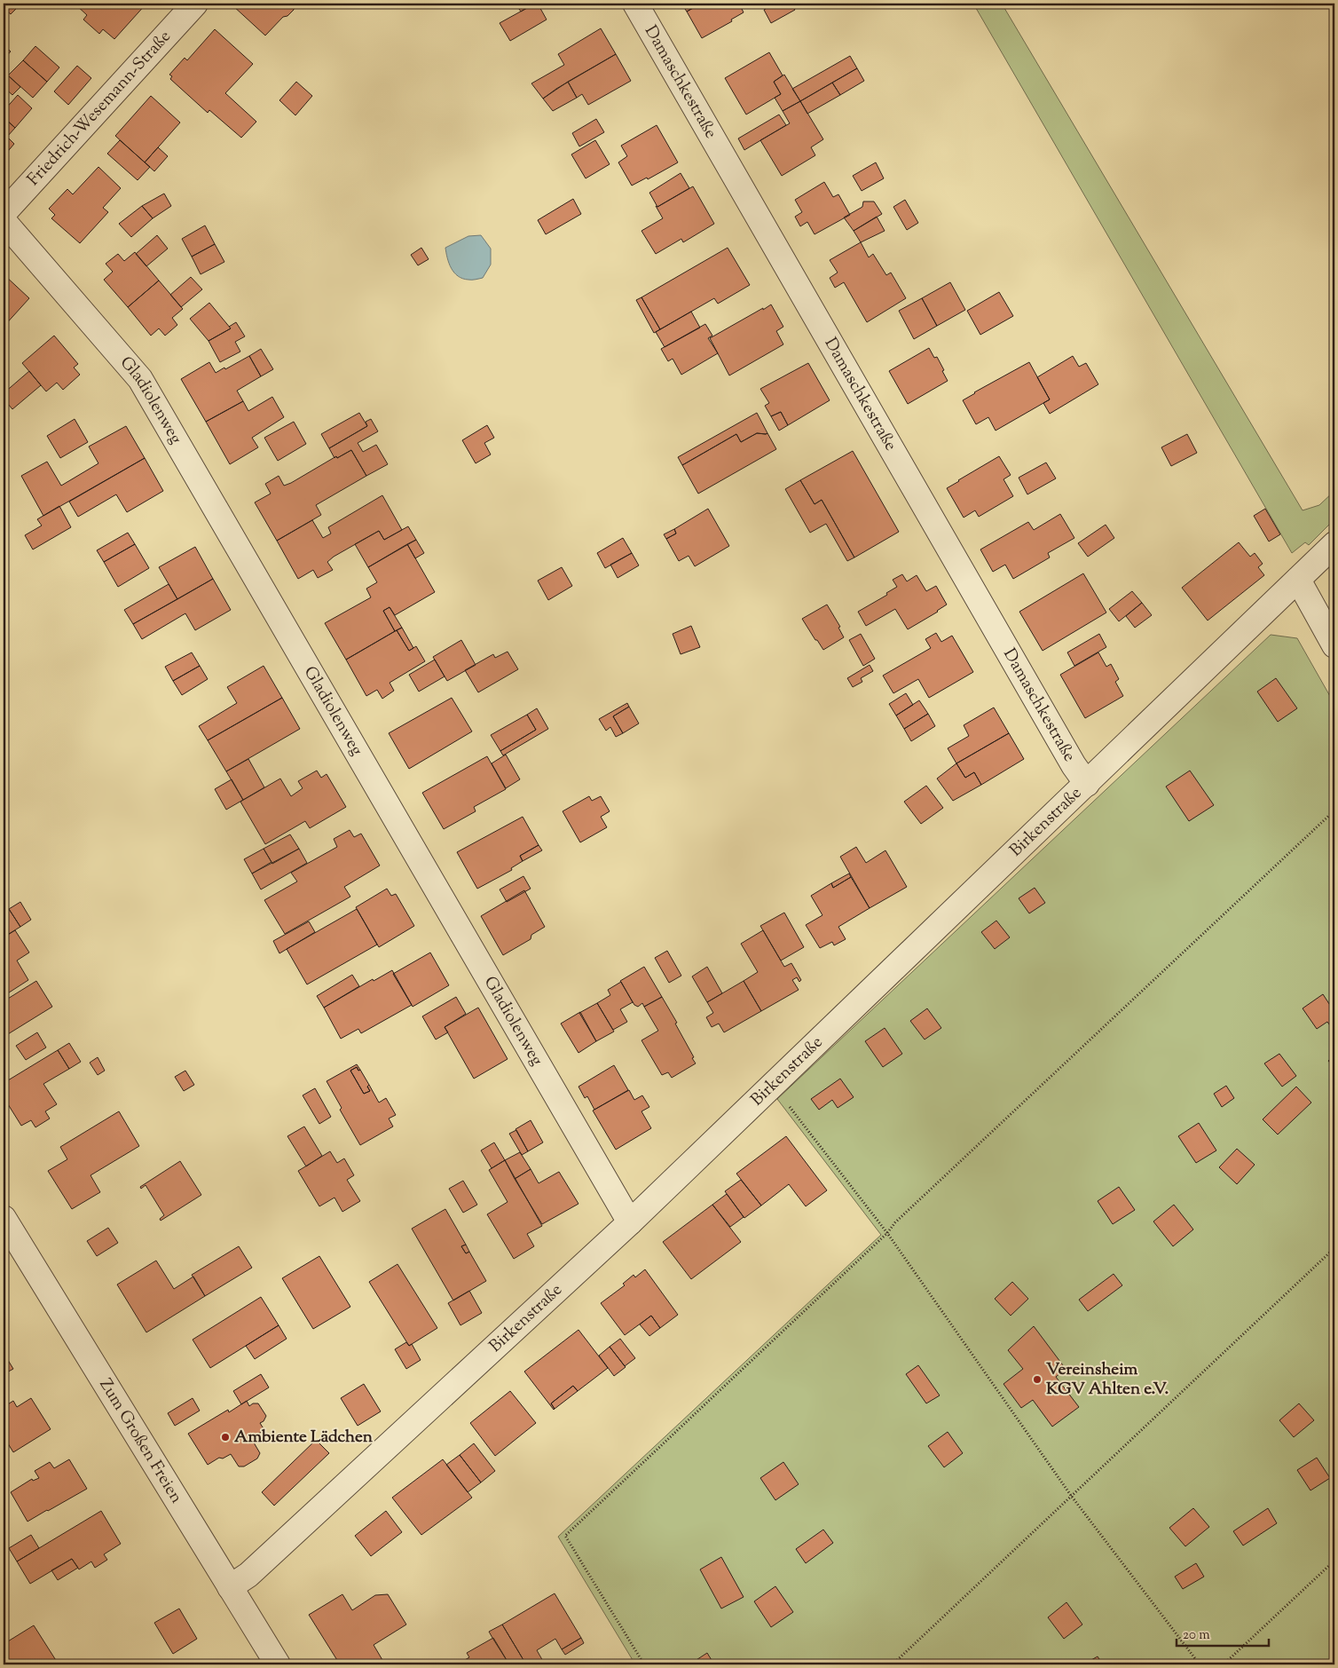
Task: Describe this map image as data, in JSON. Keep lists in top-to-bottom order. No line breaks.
{"streets":{"street":["Damaschkestraße","Friedrich-Wesemann-Straße","Gladiolenweg","Birkenstraße","Zum Großen Freien"]},"crossings":[["Damaschkestraße","Birkenstraße"],["Gladiolenweg","Birkenstraße"],["Birkenstraße","Zum Großen Freien"]],"places":["Vereinsheim KGV Ahlten e.V.","Ambiente Lädchen"],"scale_bar":"20 m"}
